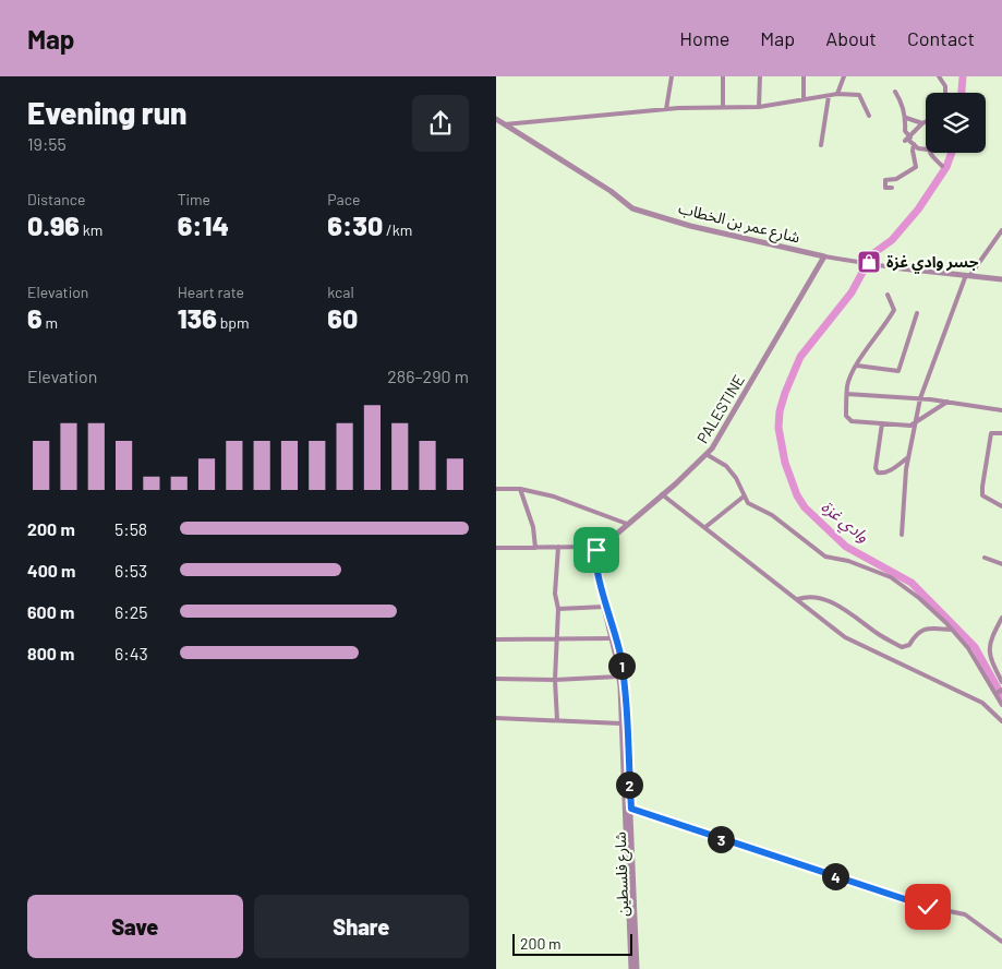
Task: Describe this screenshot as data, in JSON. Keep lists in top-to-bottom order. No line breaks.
{"streets":{"street":["شارع عمر بن الخطاب","PALESTINE","شارع فلسطين"]},"crossings":[["شارع عمر بن الخطاب","PALESTINE"],["PALESTINE","شارع فلسطين"]],"water":["وادي غزة"],"places":{"shop":["جسر وادي غزة"]},"scale_bar":"200 m","page":{"header":"Map","nav":["Home","Map","About","Contact"],"heading":["Evening run","19:55"],"stats":[["Distance","0.96 km"],["Time","6:14"],["Pace","6:30 /km"],["Elevation","6 m"],["Heart rate","136 bpm"],["kcal","60"]],"chart":["Elevation","286–290 m"],"list":[{"name":"200 m","note":"5:58"},{"name":"400 m","note":"6:53"},{"name":"600 m","note":"6:25"},{"name":"800 m","note":"6:43"}],"pins":["1","2","3","4"],"buttons":["Save","Share"],"scale":"200 m"}}
